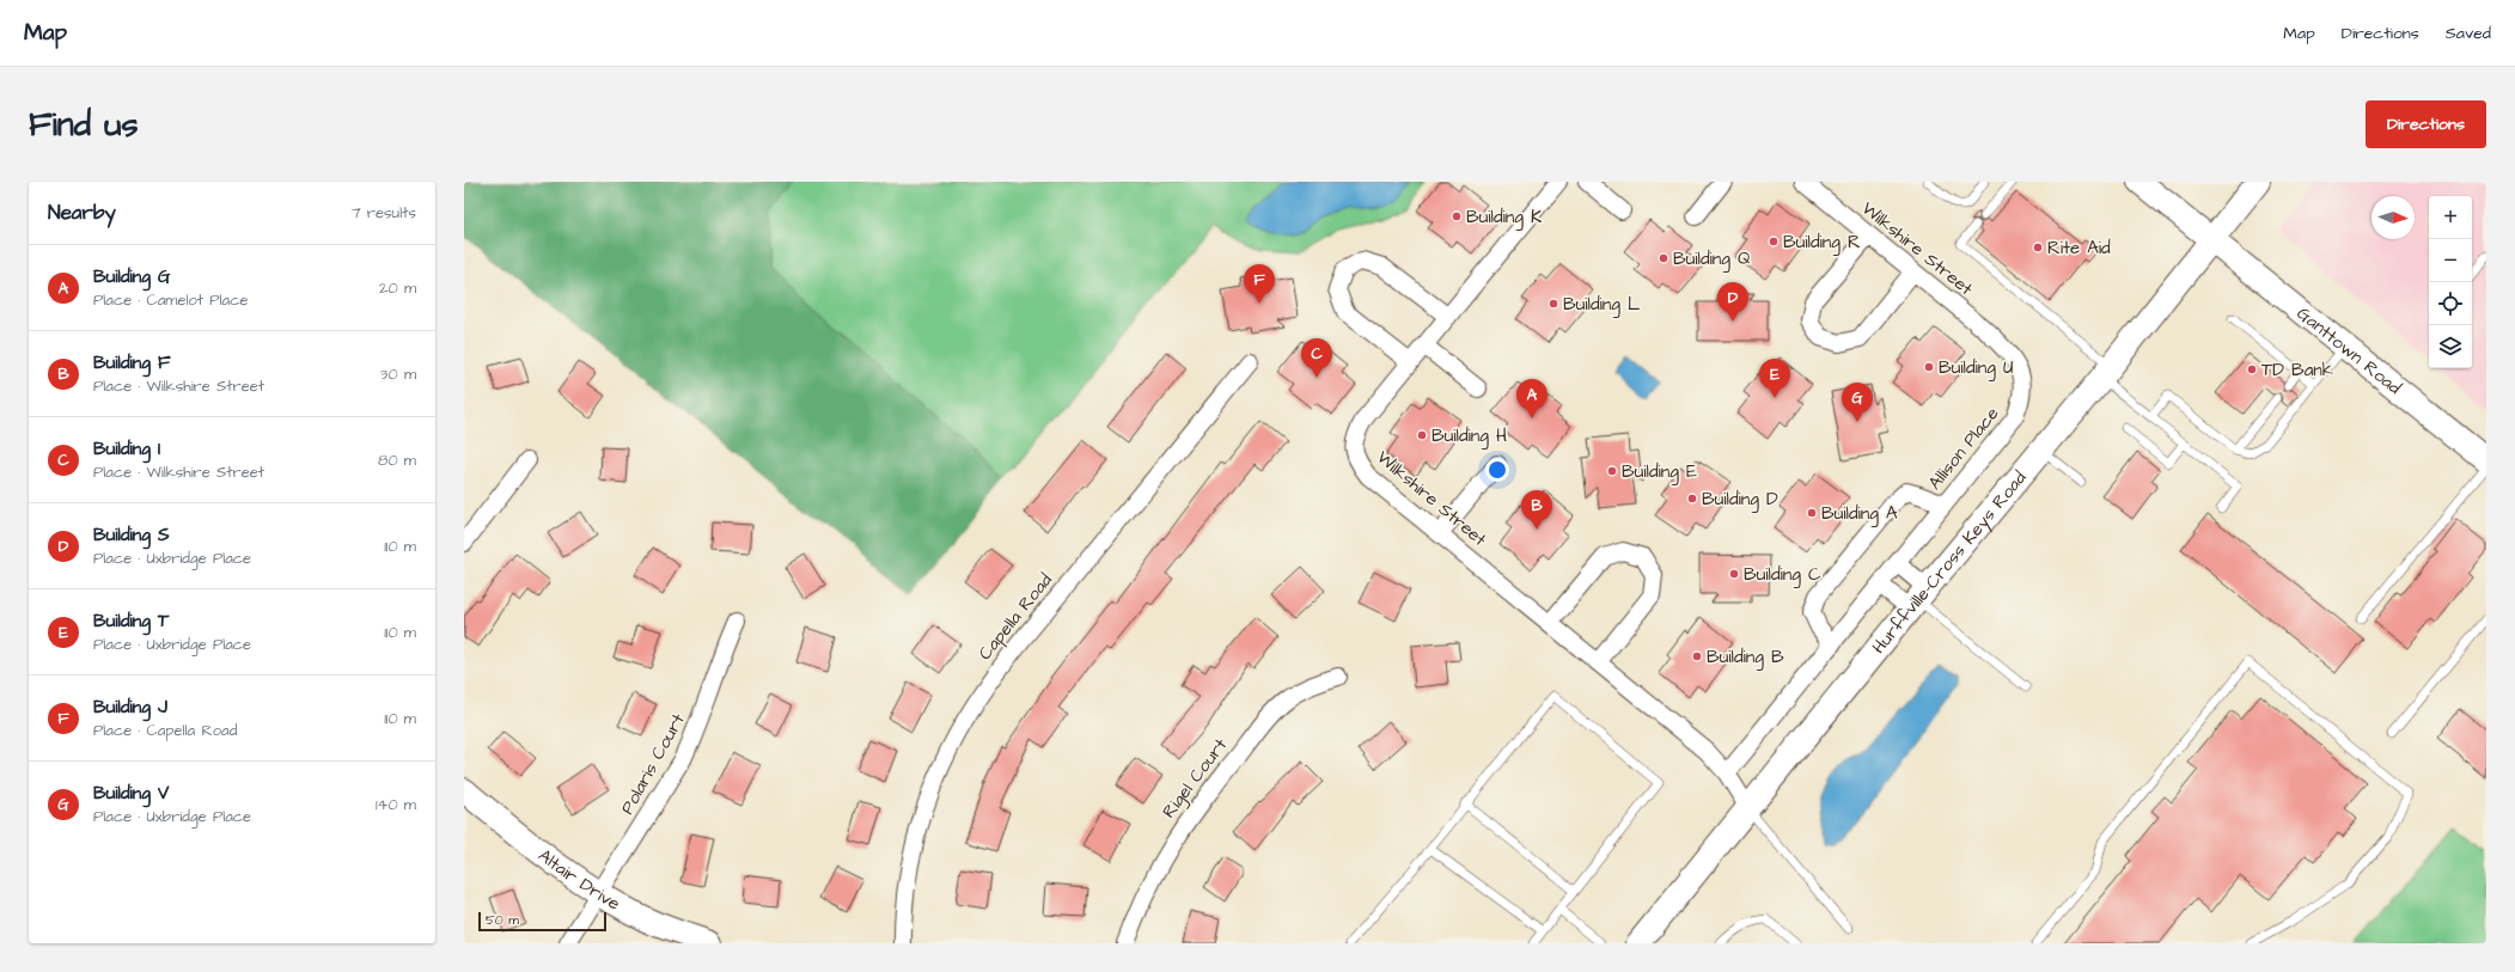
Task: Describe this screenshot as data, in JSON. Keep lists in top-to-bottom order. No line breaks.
{"streets":{"main road":["Ganttown Road","Hurffville-Cross Keys Road","Altair Drive"],"street":["Wilkshire Street","Allison Place","Capella Road","Polaris Court","Rigel Court"]},"crossings":[["Wilkshire Street","Allison Place"],["Wilkshire Street","Hurffville-Cross Keys Road"],["Ganttown Road","Hurffville-Cross Keys Road"],["Polaris Court","Altair Drive"]],"places":["Building K","Building R","Rite Aid","Building Q","Building L","Building U","TD Bank","Building H","Building E","Building D","Building A","Building C","Building B"],"scale_bar":"50 m","north":"right","page":{"header":"Map","nav":["Map","Directions","Saved"],"buttons":"Directions","title":"Find us","heading":["Nearby","7 results"],"map_buttons":["+","−"],"list":[{"mark":"A","name":"Building G","note":"Place · Camelot Place","value":"20 m"},{"mark":"B","name":"Building F","note":"Place · Wilkshire Street","value":"30 m"},{"mark":"C","name":"Building I","note":"Place · Wilkshire Street","value":"80 m"},{"mark":"D","name":"Building S","note":"Place · Uxbridge Place","value":"110 m"},{"mark":"E","name":"Building T","note":"Place · Uxbridge Place","value":"110 m"},{"mark":"F","name":"Building J","note":"Place · Capella Road","value":"110 m"},{"mark":"G","name":"Building V","note":"Place · Uxbridge Place","value":"140 m"}],"pins":["F","D","C","E","A","G","B"],"scale":"50 m"}}
